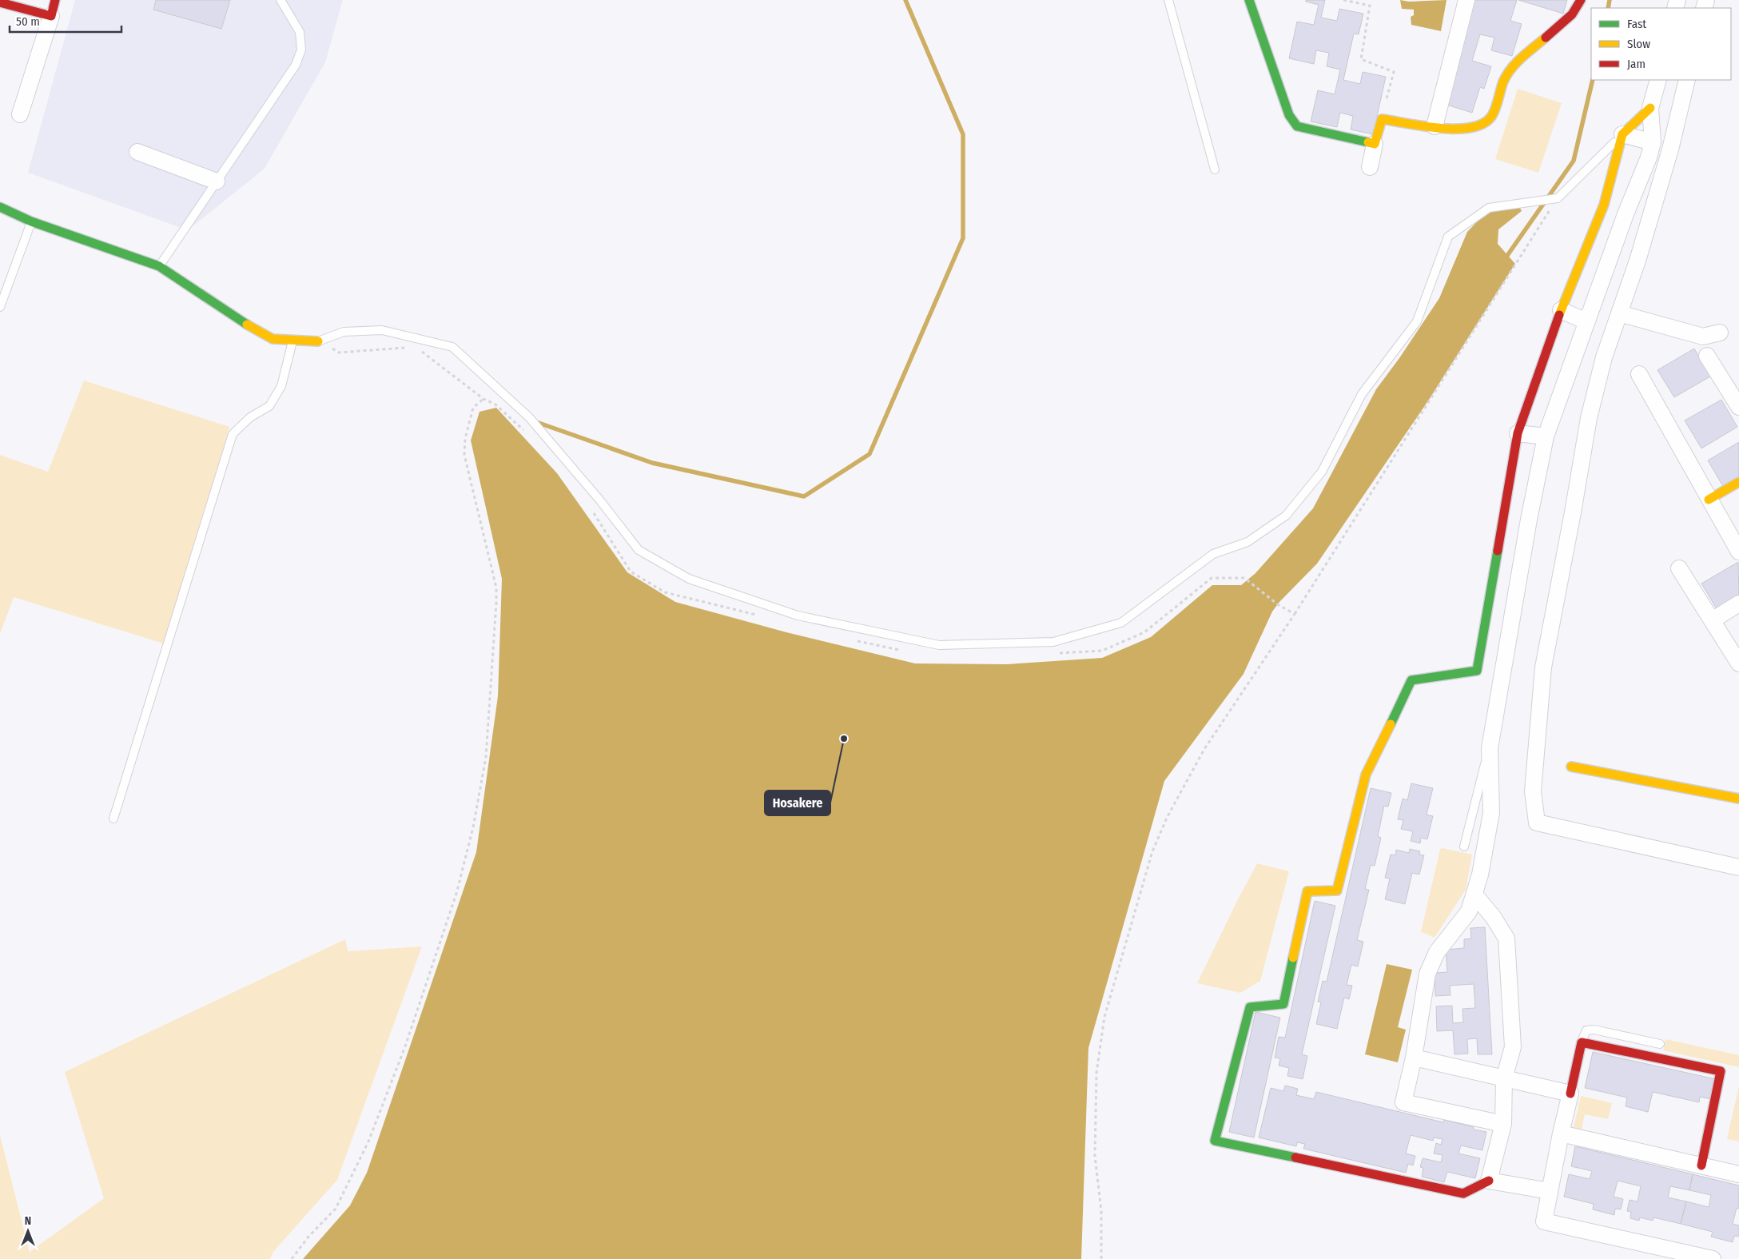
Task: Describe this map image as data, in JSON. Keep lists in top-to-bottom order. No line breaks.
{"places":["Hosakere"],"legend":["Fast","Slow","Jam"],"scale_bar":"50 m","north":"top"}
